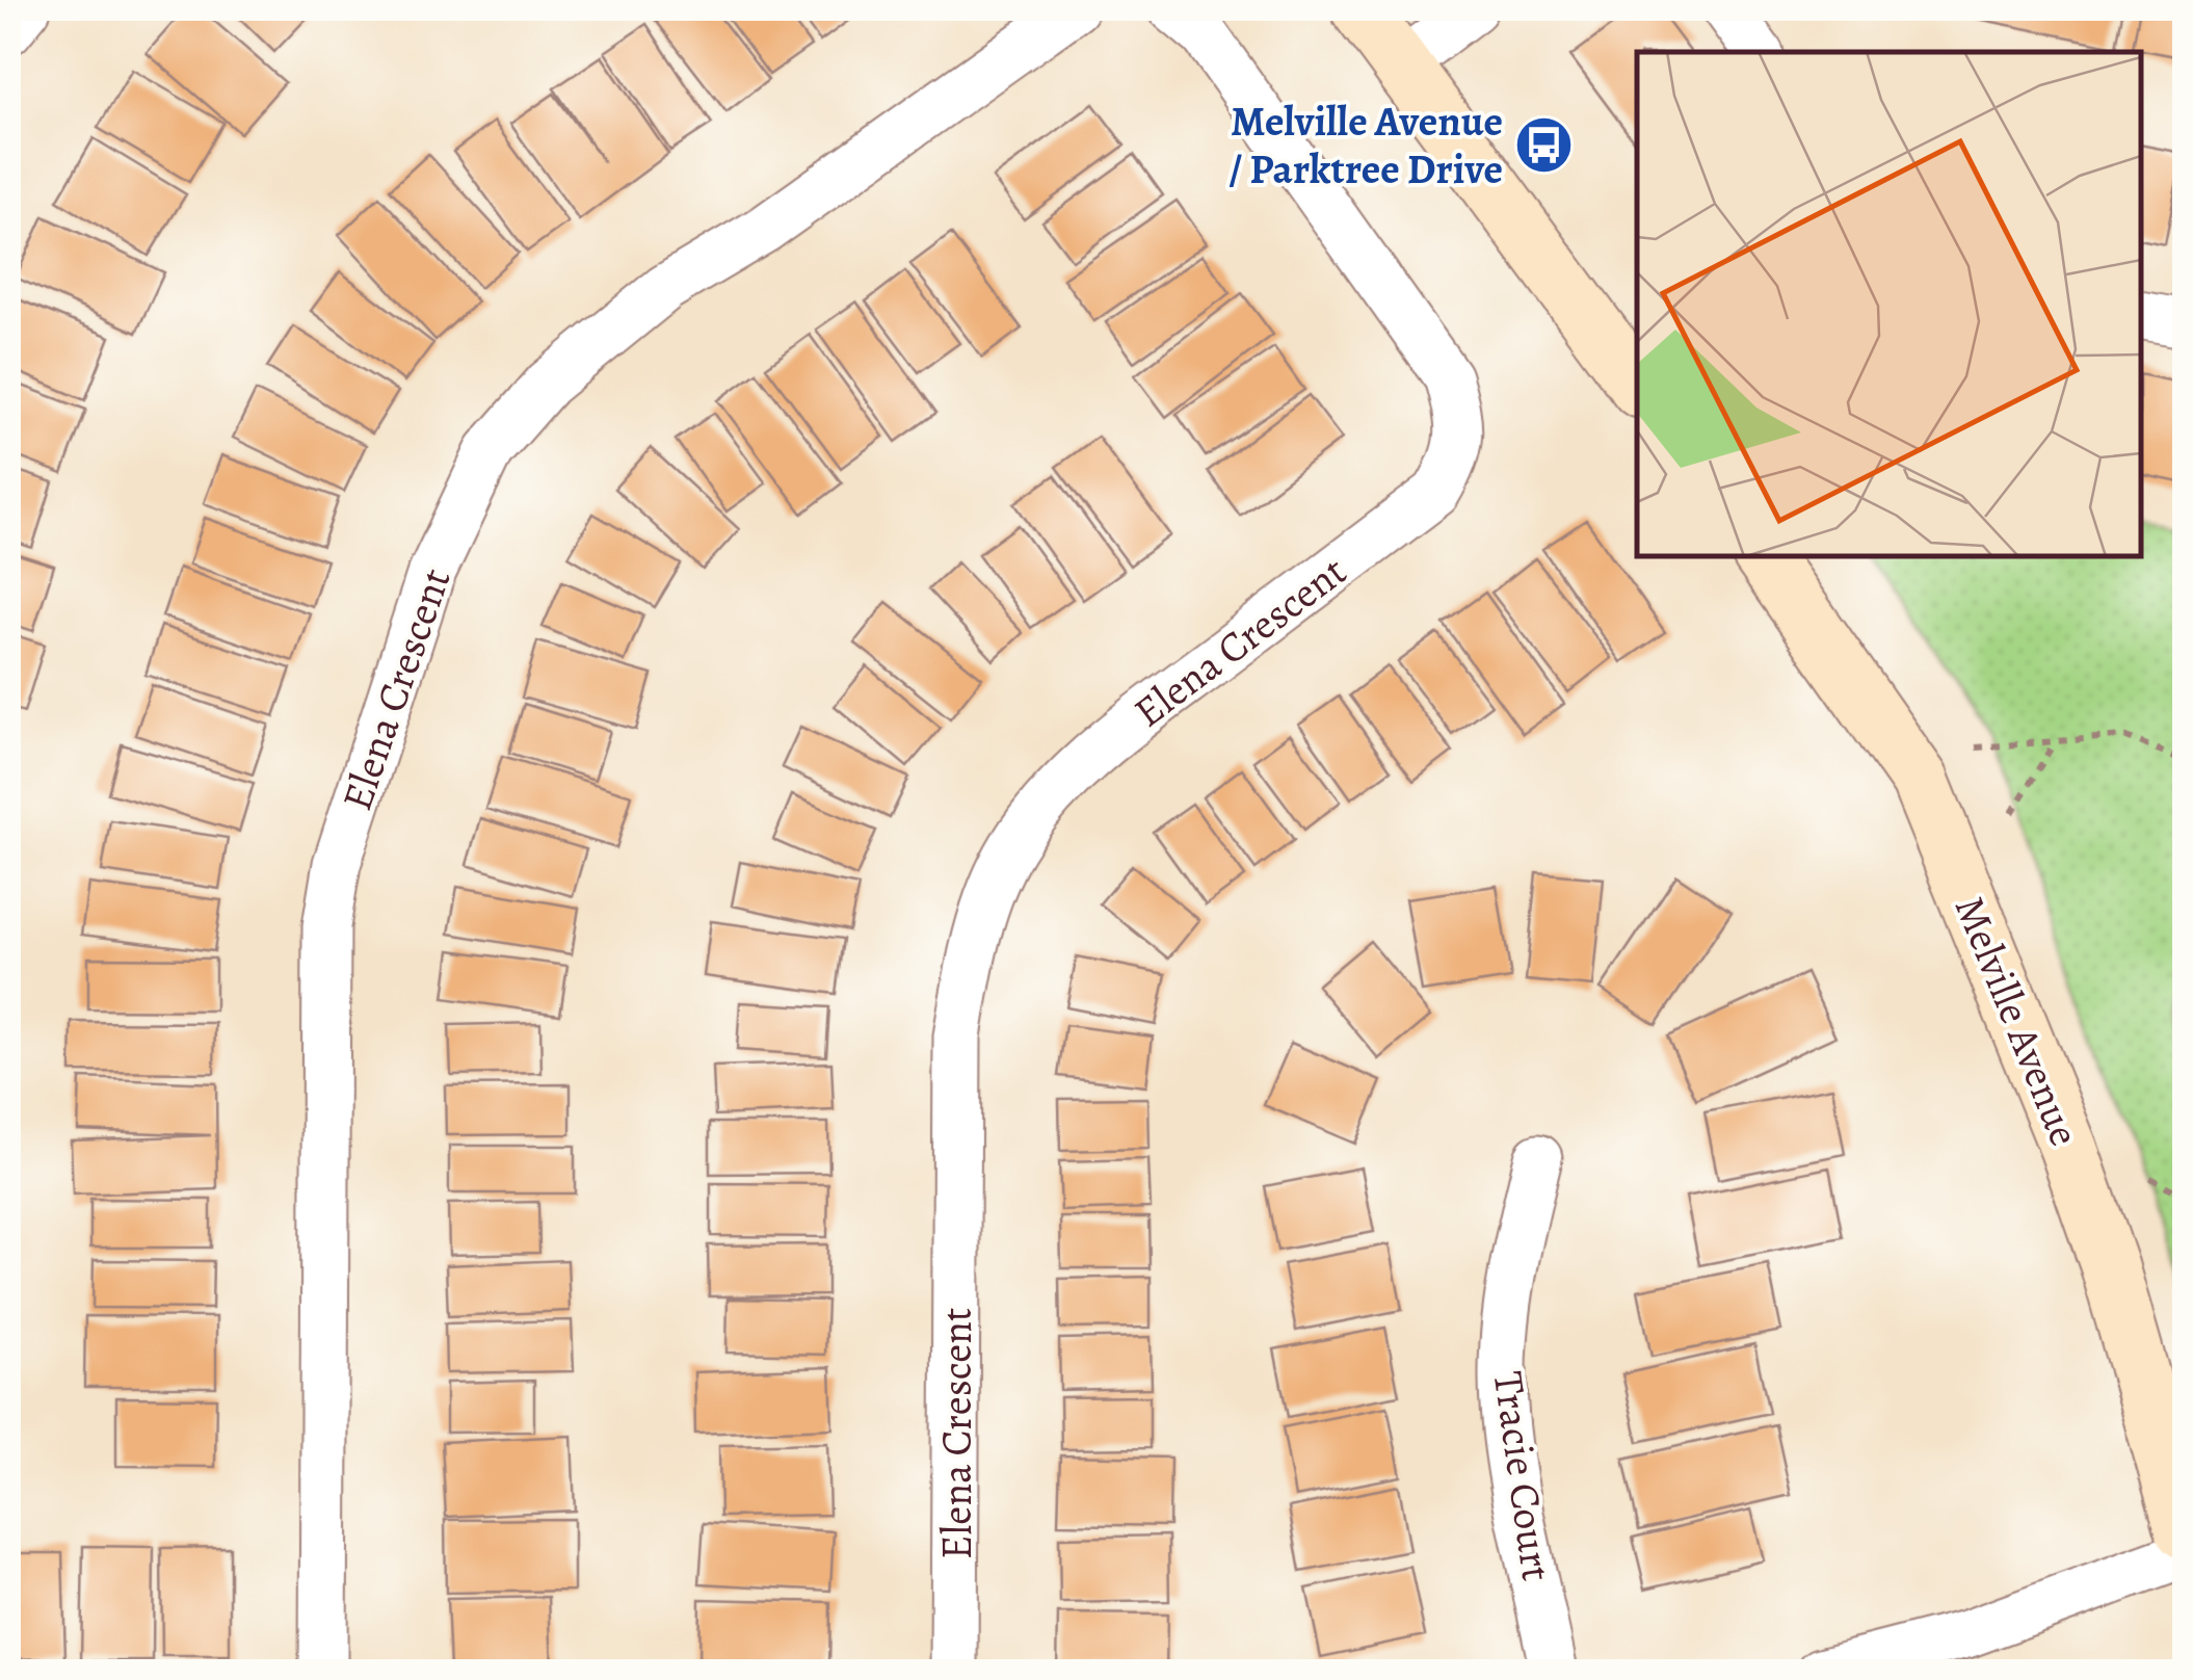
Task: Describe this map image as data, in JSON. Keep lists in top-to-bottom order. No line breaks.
{"streets":{"street":["Elena Crescent","Melville Avenue","Tracie Court"]},"places":{"bus stop":["Melville Avenue / Parktree Drive"]}}
